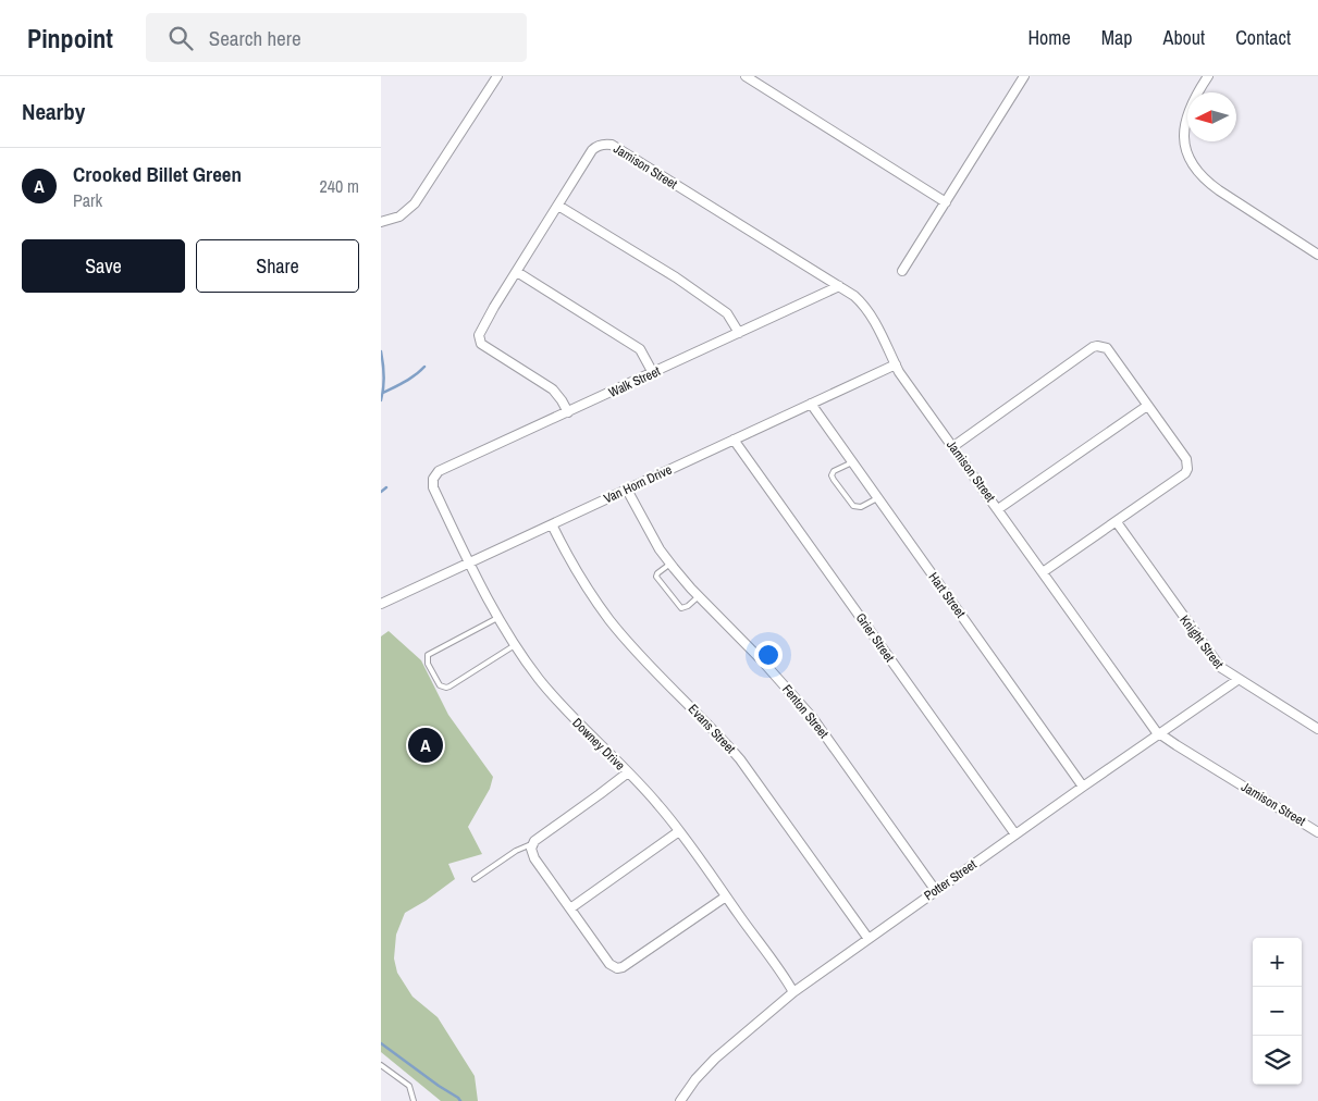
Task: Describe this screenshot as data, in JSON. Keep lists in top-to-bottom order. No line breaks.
{"streets":{"street":["Jamison Street","Walk Street","Van Horn Drive","Hart Street","Grier Street","Knight Street","Fenton Street","Evans Street","Downey Drive","Potter Street"]},"crossings":[["Jamison Street","Walk Street"],["Jamison Street","Van Horn Drive"],["Jamison Street","Potter Street"],["Walk Street","Downey Drive"],["Van Horn Drive","Hart Street"],["Van Horn Drive","Grier Street"],["Van Horn Drive","Fenton Street"],["Van Horn Drive","Evans Street"],["Van Horn Drive","Downey Drive"],["Hart Street","Potter Street"],["Grier Street","Potter Street"],["Knight Street","Potter Street"],["Fenton Street","Potter Street"],["Evans Street","Potter Street"],["Downey Drive","Potter Street"]],"north":"left","page":{"header":"Pinpoint","search":"Search here","nav":["Home","Map","About","Contact"],"heading":"Nearby","list":[{"mark":"A","name":"Crooked Billet Green","note":"Park","value":"240 m"}],"buttons":["Save","Share"],"pins":"A","map_buttons":["+","−"]}}
